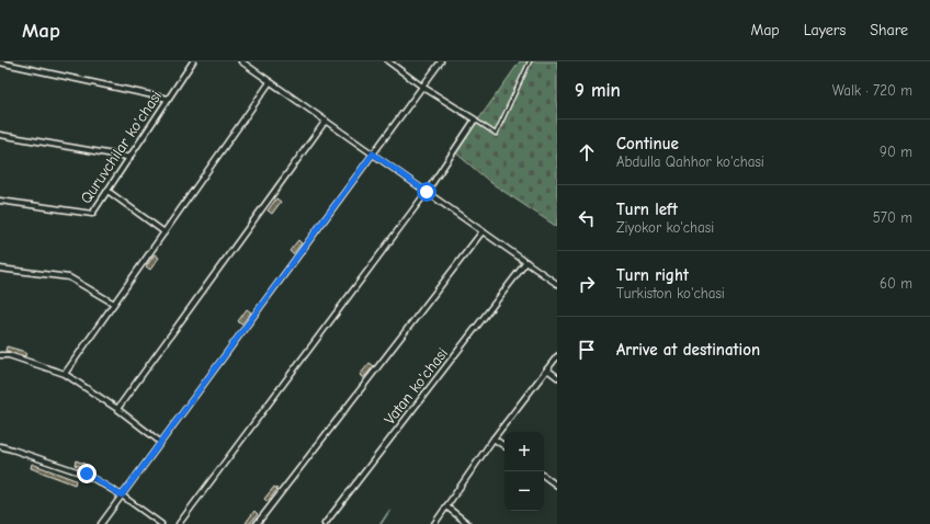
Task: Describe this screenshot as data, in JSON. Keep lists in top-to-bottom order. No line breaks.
{"streets":{"street":["Quruvchilar ko'chasi","Vatan ko'chasi"]},"page":{"header":"Map","nav":["Map","Layers","Share"],"heading":["9 min","Walk · 720 m"],"list":[["Continue","Abdulla Qahhor ko'chasi","90 m"],["Turn left","Ziyokor ko'chasi","570 m"],["Turn right","Turkiston ko'chasi","60 m"],"Arrive at destination"],"map_buttons":["+","−"]}}
